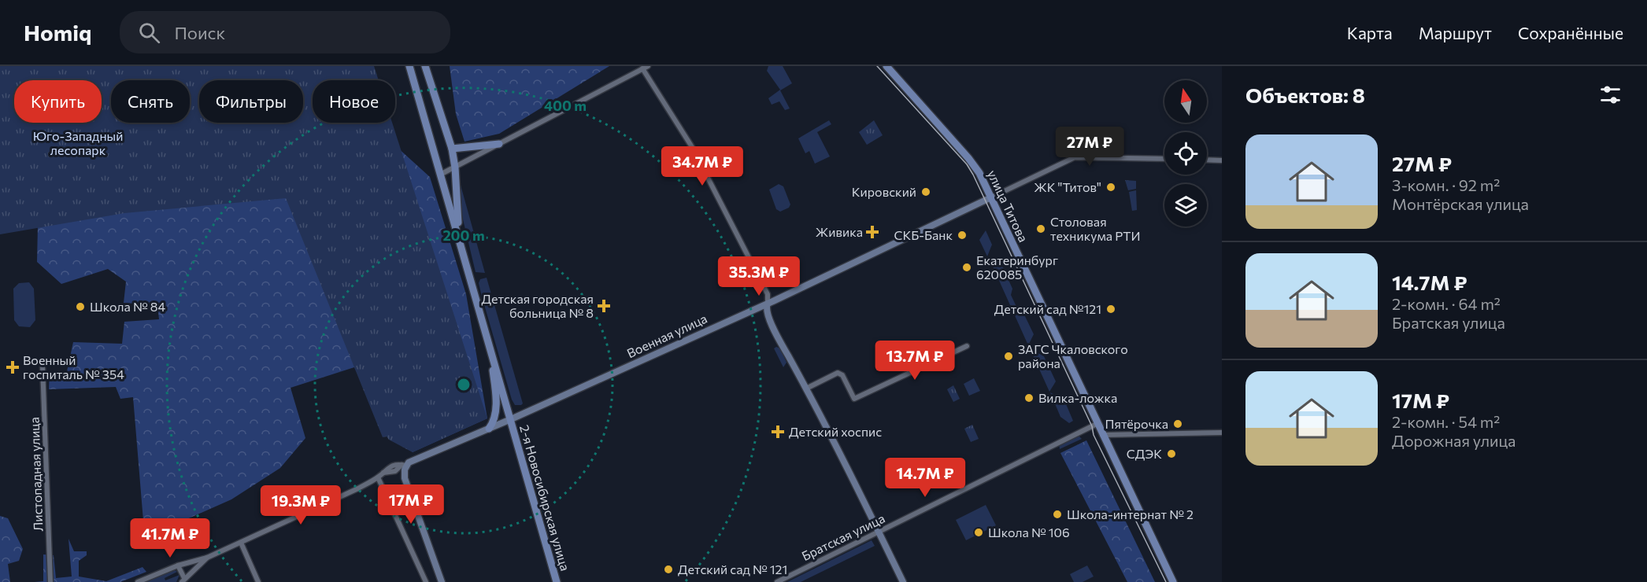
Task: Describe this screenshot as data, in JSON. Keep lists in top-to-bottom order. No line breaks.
{"streets":{"main road":["улица Титова","2-я Новосибирская улица"],"street":["Военная улица","Листопадная улица","Братская улица"]},"crossings":[["улица Титова","Военная улица"],["улица Титова","Братская улица"],["Военная улица","2-я Новосибирская улица"]],"parks":["Юго-Западный лесопарк"],"places":{"other":["ЖК \"Титов\"","Кировский","Столовая техникума РТИ","СКБ-Банк","Екатеринбург 620085","Школа № 84","Детский сад №121","ЗАГС Чкаловского района","Вилка-ложка","Пятёрочка","СДЭК","Школа-интернат № 2","Школа № 106","Детский сад № 121"],"health":["Живика","Детская городская больница № 8","Военный госпиталь № 354","Детский хоспис"]},"north":"top","page":{"header":"Homiq","search":"Поиск","nav":["Карта","Маршрут","Сохранённые"],"heading":"Объектов: 8","chip":["Купить","Снять","Фильтры","Новое"],"list":[{"name":"27M ₽","note":"3-комн. · 92 m² · Монтёрская улица"},{"name":"14.7M ₽","note":"2-комн. · 64 m² · Братская улица"},{"name":"17M ₽","note":"2-комн. · 54 m² · Дорожная улица"}],"price":["27M ₽","34.7M ₽","35.3M ₽","13.7M ₽","14.7M ₽","17M ₽","19.3M ₽","41.7M ₽"]},"rings":["400 m","200 m"]}
